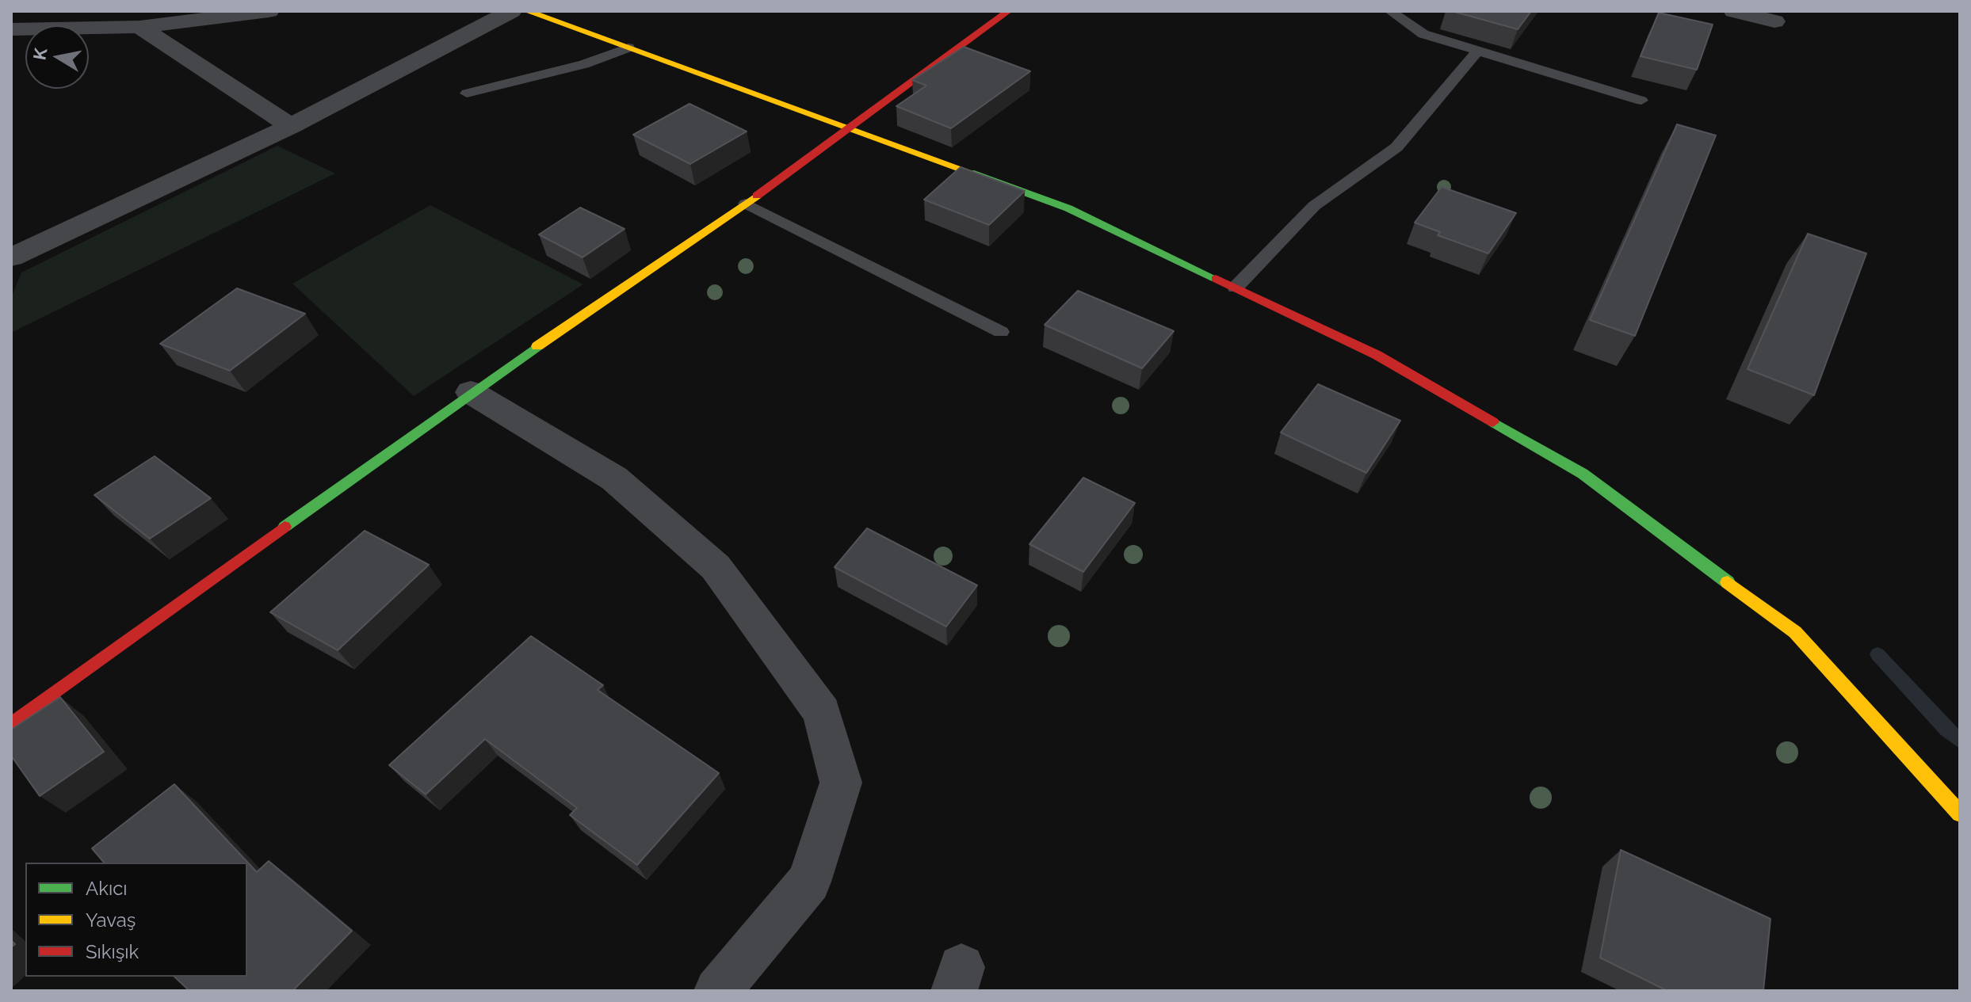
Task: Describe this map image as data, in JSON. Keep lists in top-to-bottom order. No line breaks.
{"legend":["Akıcı","Yavaş","Sıkışık"],"north":"left"}
